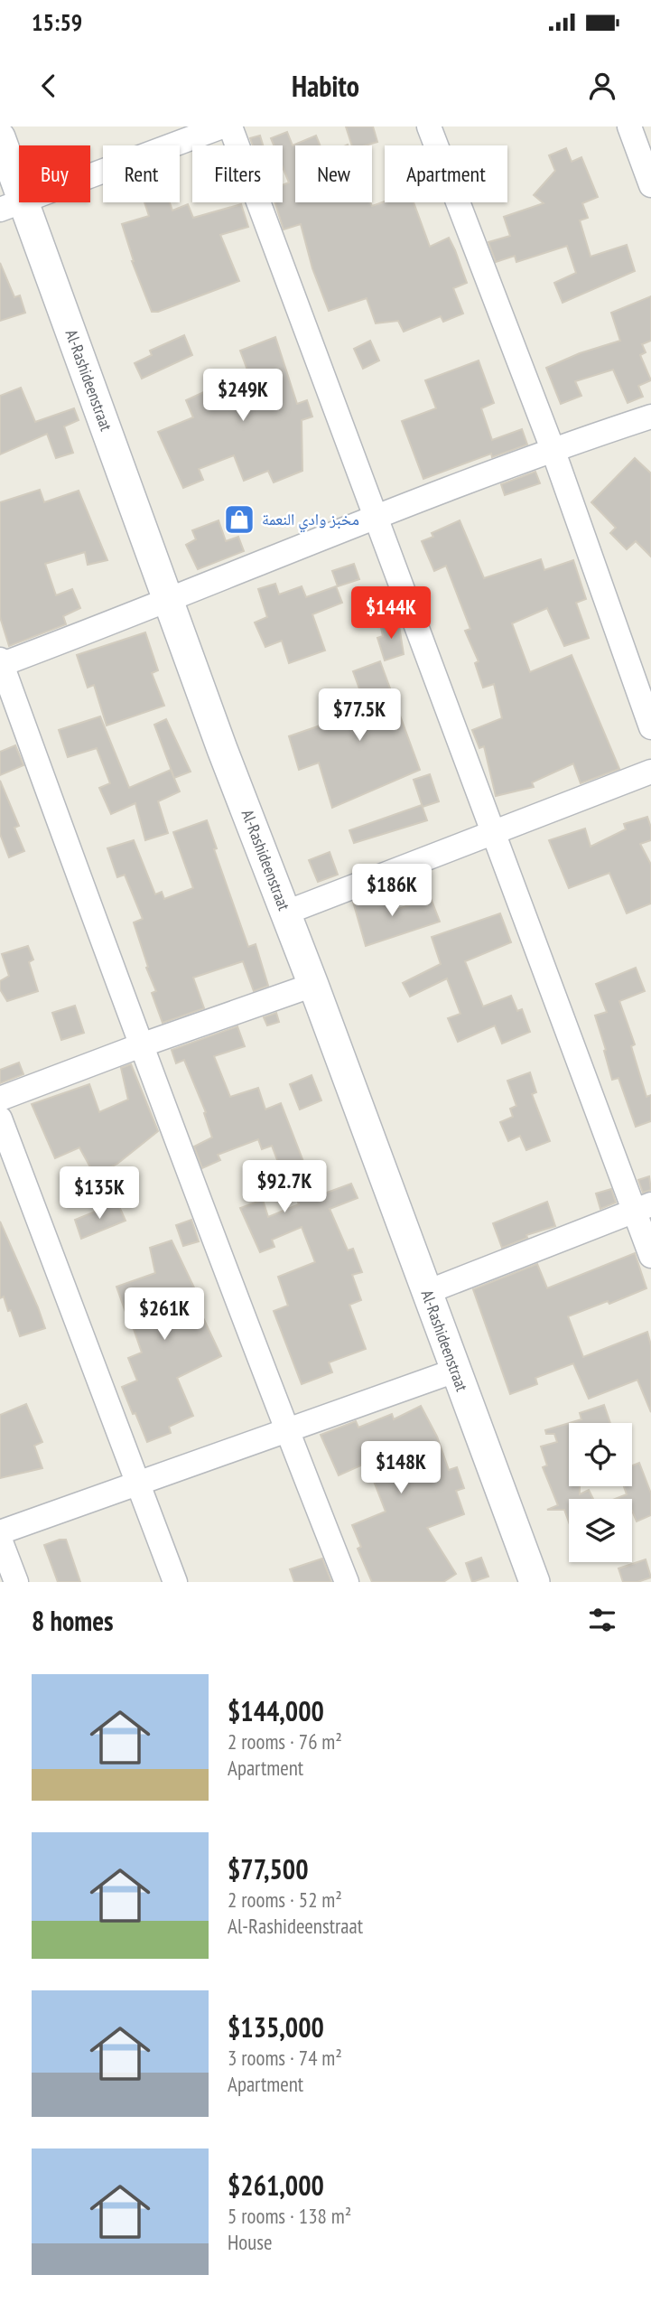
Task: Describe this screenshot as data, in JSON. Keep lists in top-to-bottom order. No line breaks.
{"streets":{"street":["Al-Rashideenstraat"]},"places":{"shop":["مخبز وادي النعمة"]},"page":{"status":"15:59","header":"Habito","chip":["Buy","Rent","Filters","New","Apartment"],"price":["$249K","$144K","$77.5K","$186K","$92.7K","$135K","$261K","$148K"],"heading":"8 homes","list":[{"name":"$144,000","note":"2 rooms · 76 m² · Apartment"},{"name":"$77,500","note":"2 rooms · 52 m² · Al-Rashideenstraat"},{"name":"$135,000","note":"3 rooms · 74 m² · Apartment"},{"name":"$261,000","note":"5 rooms · 138 m² · House"}]}}
